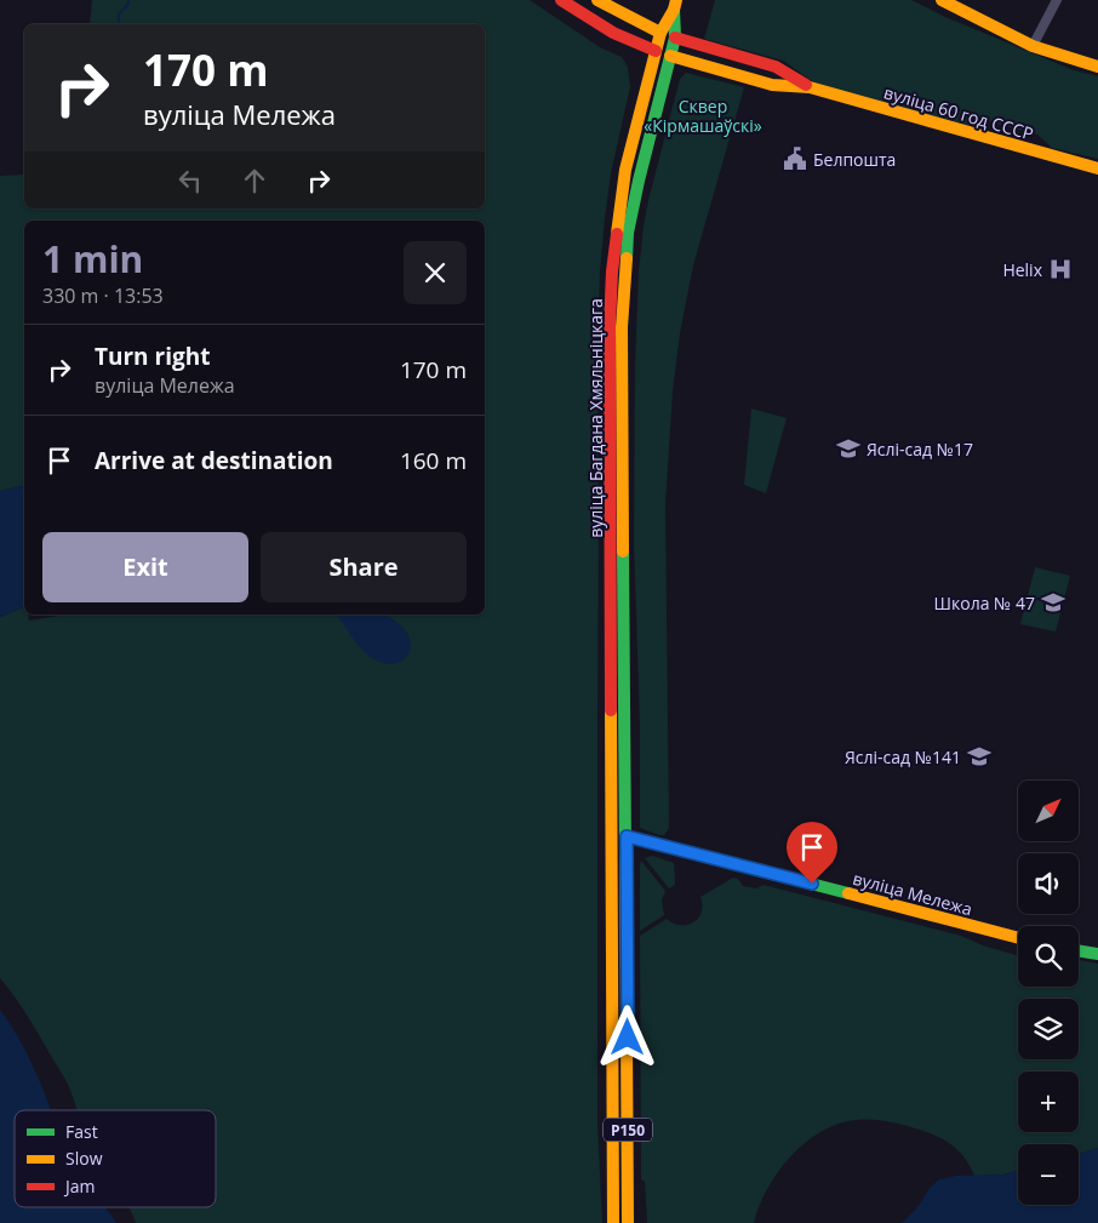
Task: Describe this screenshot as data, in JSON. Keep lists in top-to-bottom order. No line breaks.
{"streets":{"main road":["вуліца 60 год СССР","вуліца Багдана Хмяльніцкага","вуліца Мележа","Р150"]},"crossings":[["вуліца 60 год СССР","вуліца Багдана Хмяльніцкага"],["вуліца Багдана Хмяльніцкага","вуліца Мележа"],["вуліца Багдана Хмяльніцкага","Р150"],["вуліца Мележа","Р150"]],"parks":["Сквер «Кірмашаўскі»"],"places":{"public building":["Белпошта"],"hospital":["Helix"],"school or university":["Яслі-сад №17","Школа № 47","Яслі-сад №141"]},"legend":["Fast","Slow","Jam"],"north":"top right","page":{"turn":["170 m","вуліца Мележа"],"heading":["1 min","330 m · 13:53"],"list":[{"name":"Turn right","note":"вуліца Мележа","value":"170 m"},{"name":"Arrive at destination","value":"160 m"}],"buttons":["Exit","Share"],"map_buttons":["+","−"]}}
